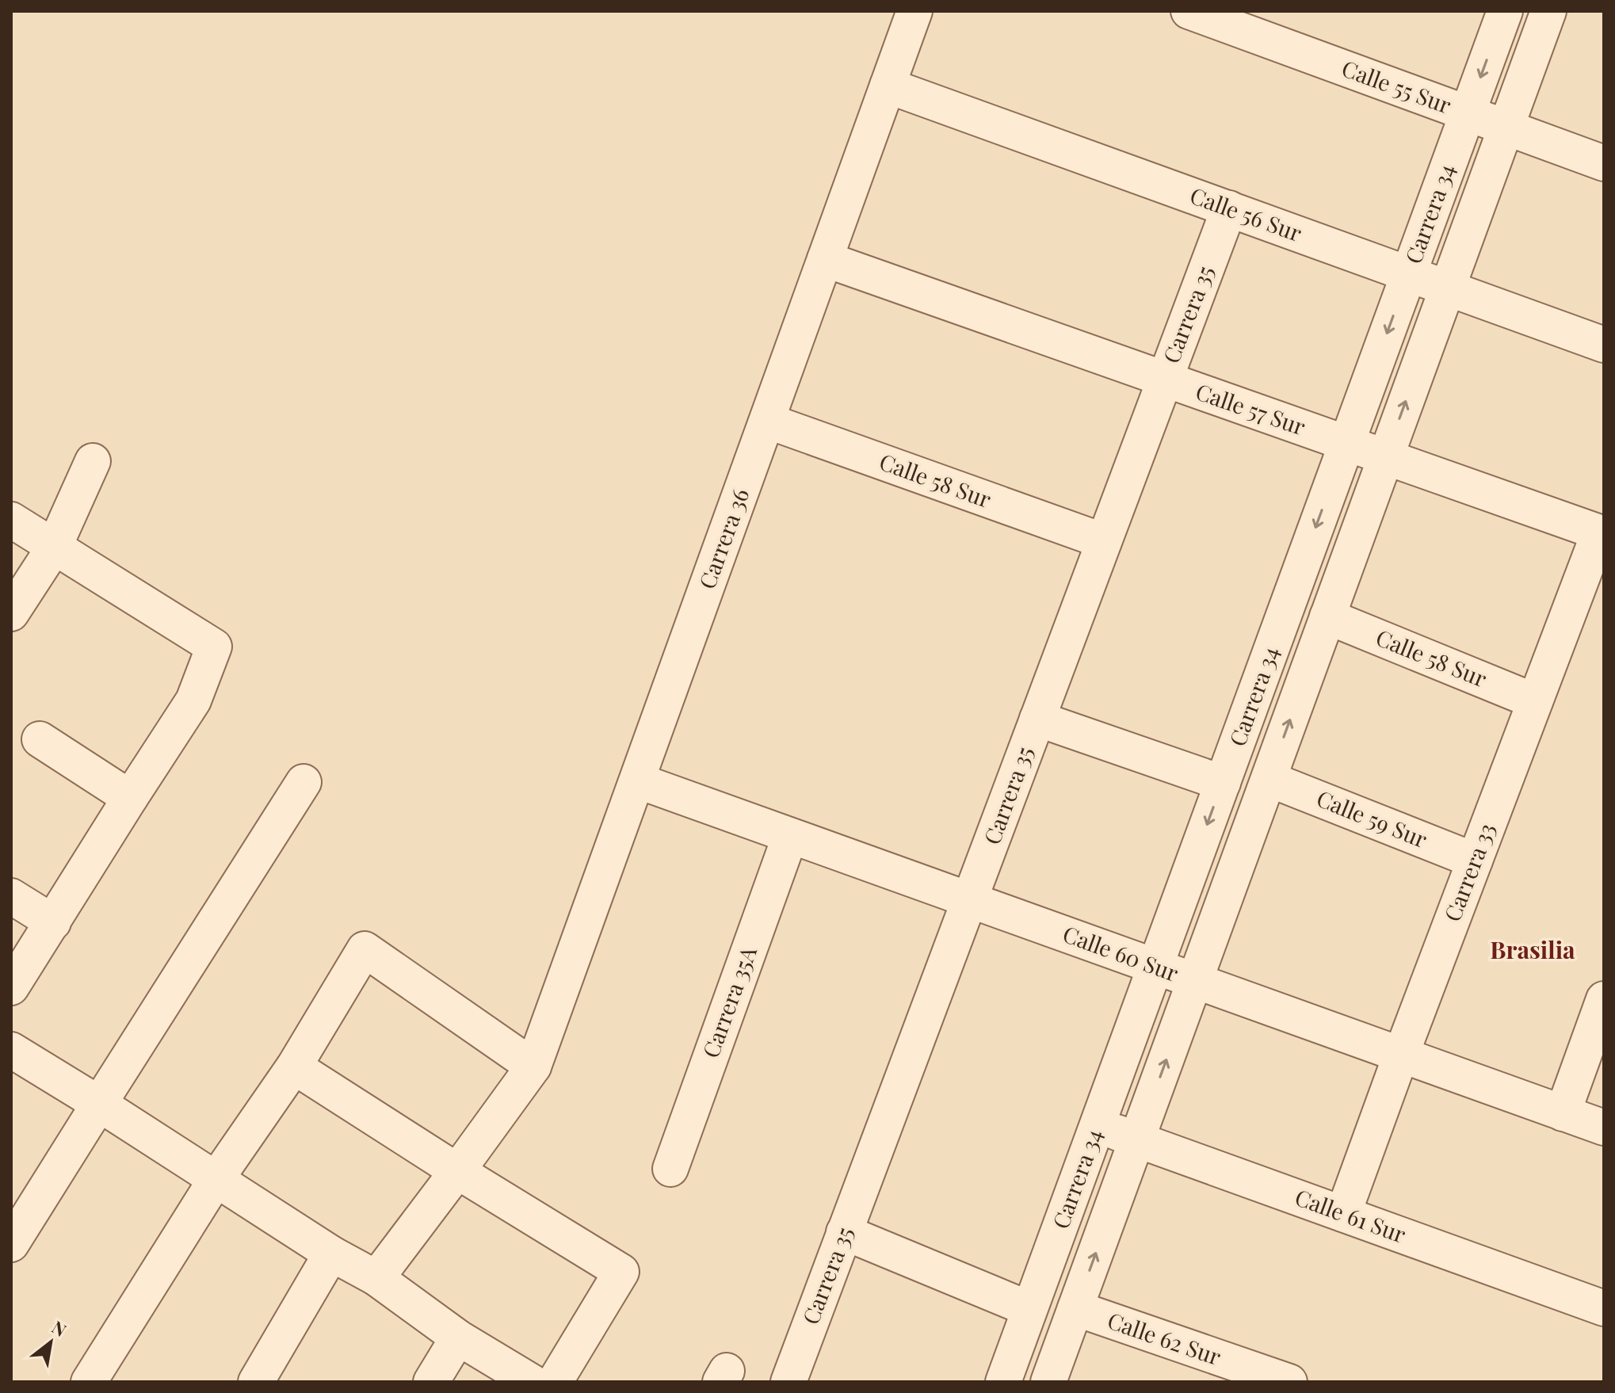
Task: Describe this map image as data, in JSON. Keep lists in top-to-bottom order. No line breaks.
{"streets":{"street":["Calle 55 Sur","Carrera 34","Calle 56 Sur","Carrera 35","Calle 57 Sur","Calle 58 Sur","Carrera 36","Calle 59 Sur","Carrera 33","Calle 60 Sur","Carrera 35A","Calle 61 Sur","Calle 62 Sur"]},"crossings":[["Calle 55 Sur","Carrera 34"],["Carrera 34","Calle 56 Sur"],["Carrera 34","Calle 57 Sur"],["Carrera 34","Calle 58 Sur"],["Carrera 34","Calle 59 Sur"],["Carrera 34","Calle 60 Sur"],["Carrera 34","Calle 61 Sur"],["Carrera 34","Calle 62 Sur"],["Calle 56 Sur","Carrera 35"],["Calle 56 Sur","Carrera 36"],["Carrera 35","Calle 57 Sur"],["Carrera 35","Calle 58 Sur"],["Carrera 35","Calle 60 Sur"],["Calle 57 Sur","Carrera 36"],["Calle 57 Sur","Carrera 33"],["Calle 58 Sur","Carrera 36"],["Calle 58 Sur","Carrera 33"],["Carrera 36","Calle 60 Sur"],["Calle 59 Sur","Carrera 33"],["Carrera 33","Calle 60 Sur"],["Carrera 33","Calle 61 Sur"],["Calle 60 Sur","Carrera 35A"]],"districts":["Brasilia"],"north":"top right"}
